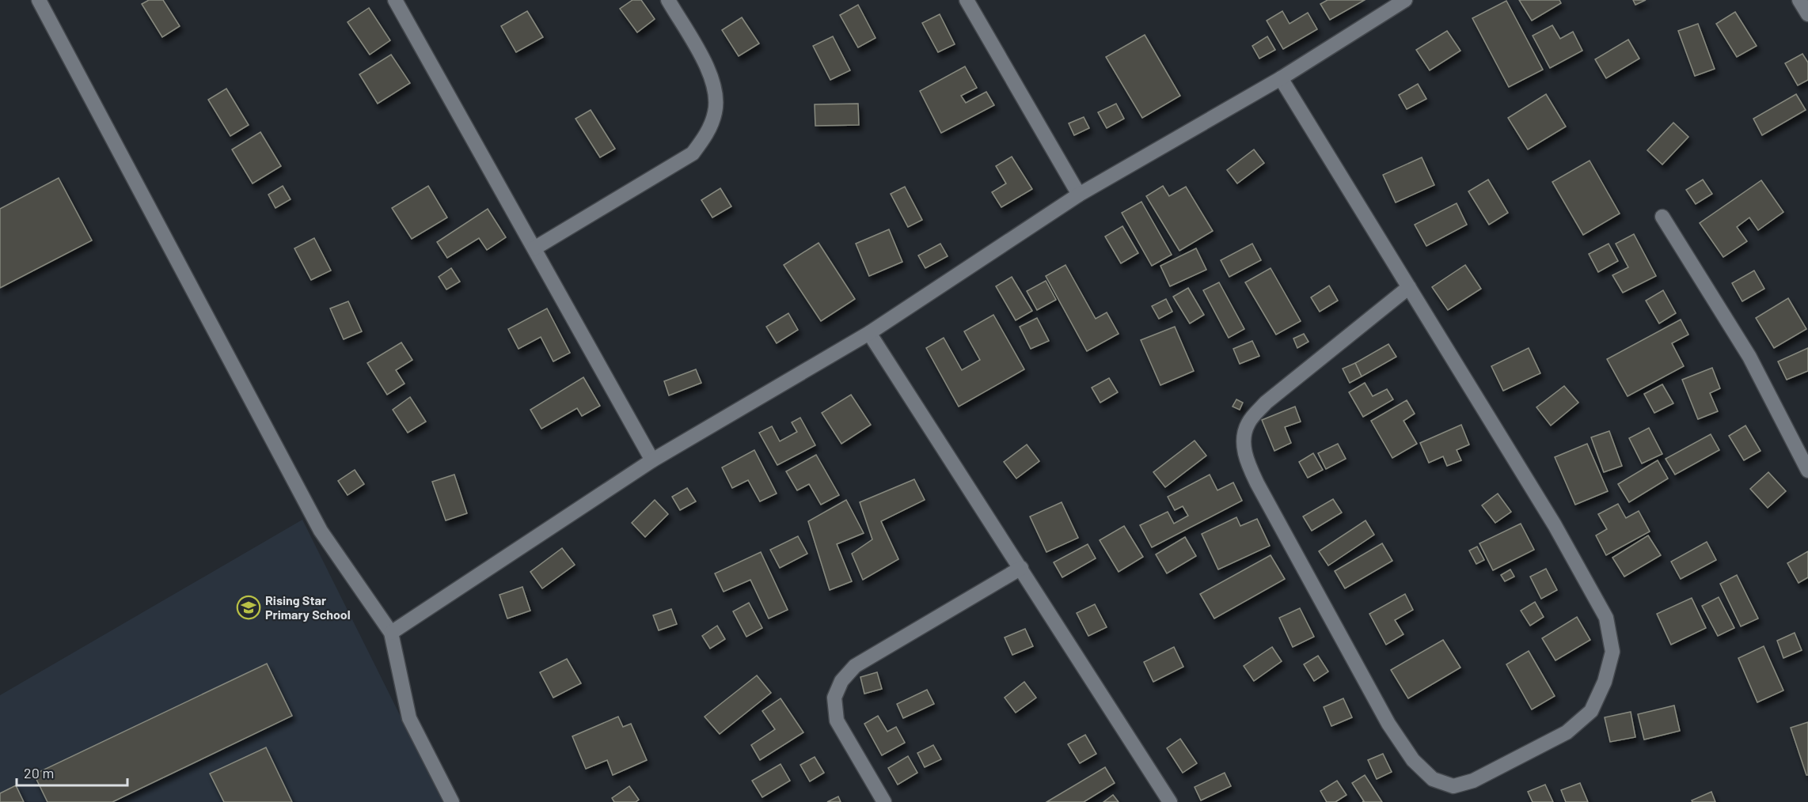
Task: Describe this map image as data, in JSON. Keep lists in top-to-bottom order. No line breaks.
{"places":{"school or university":["Rising Star Primary School"]},"scale_bar":"20 m"}
